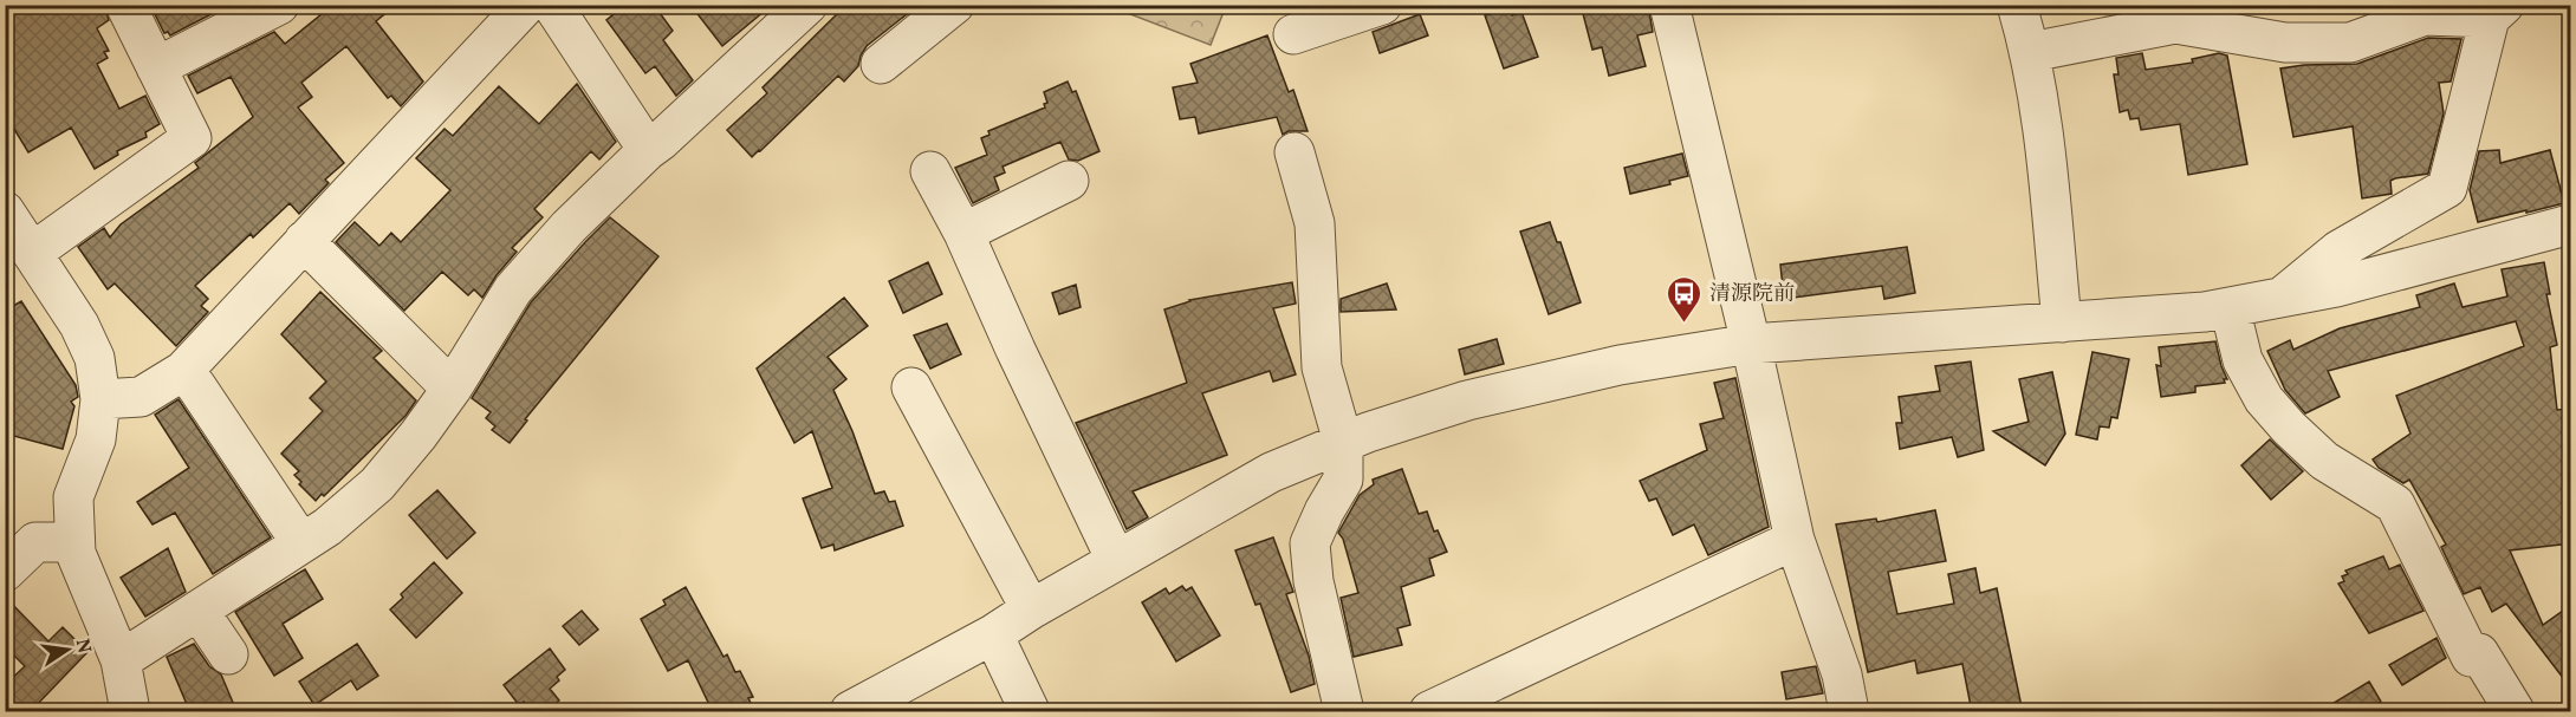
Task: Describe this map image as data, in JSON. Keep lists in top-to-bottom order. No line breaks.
{"places":{"bus stop":["清源院前"]},"north":"right"}
